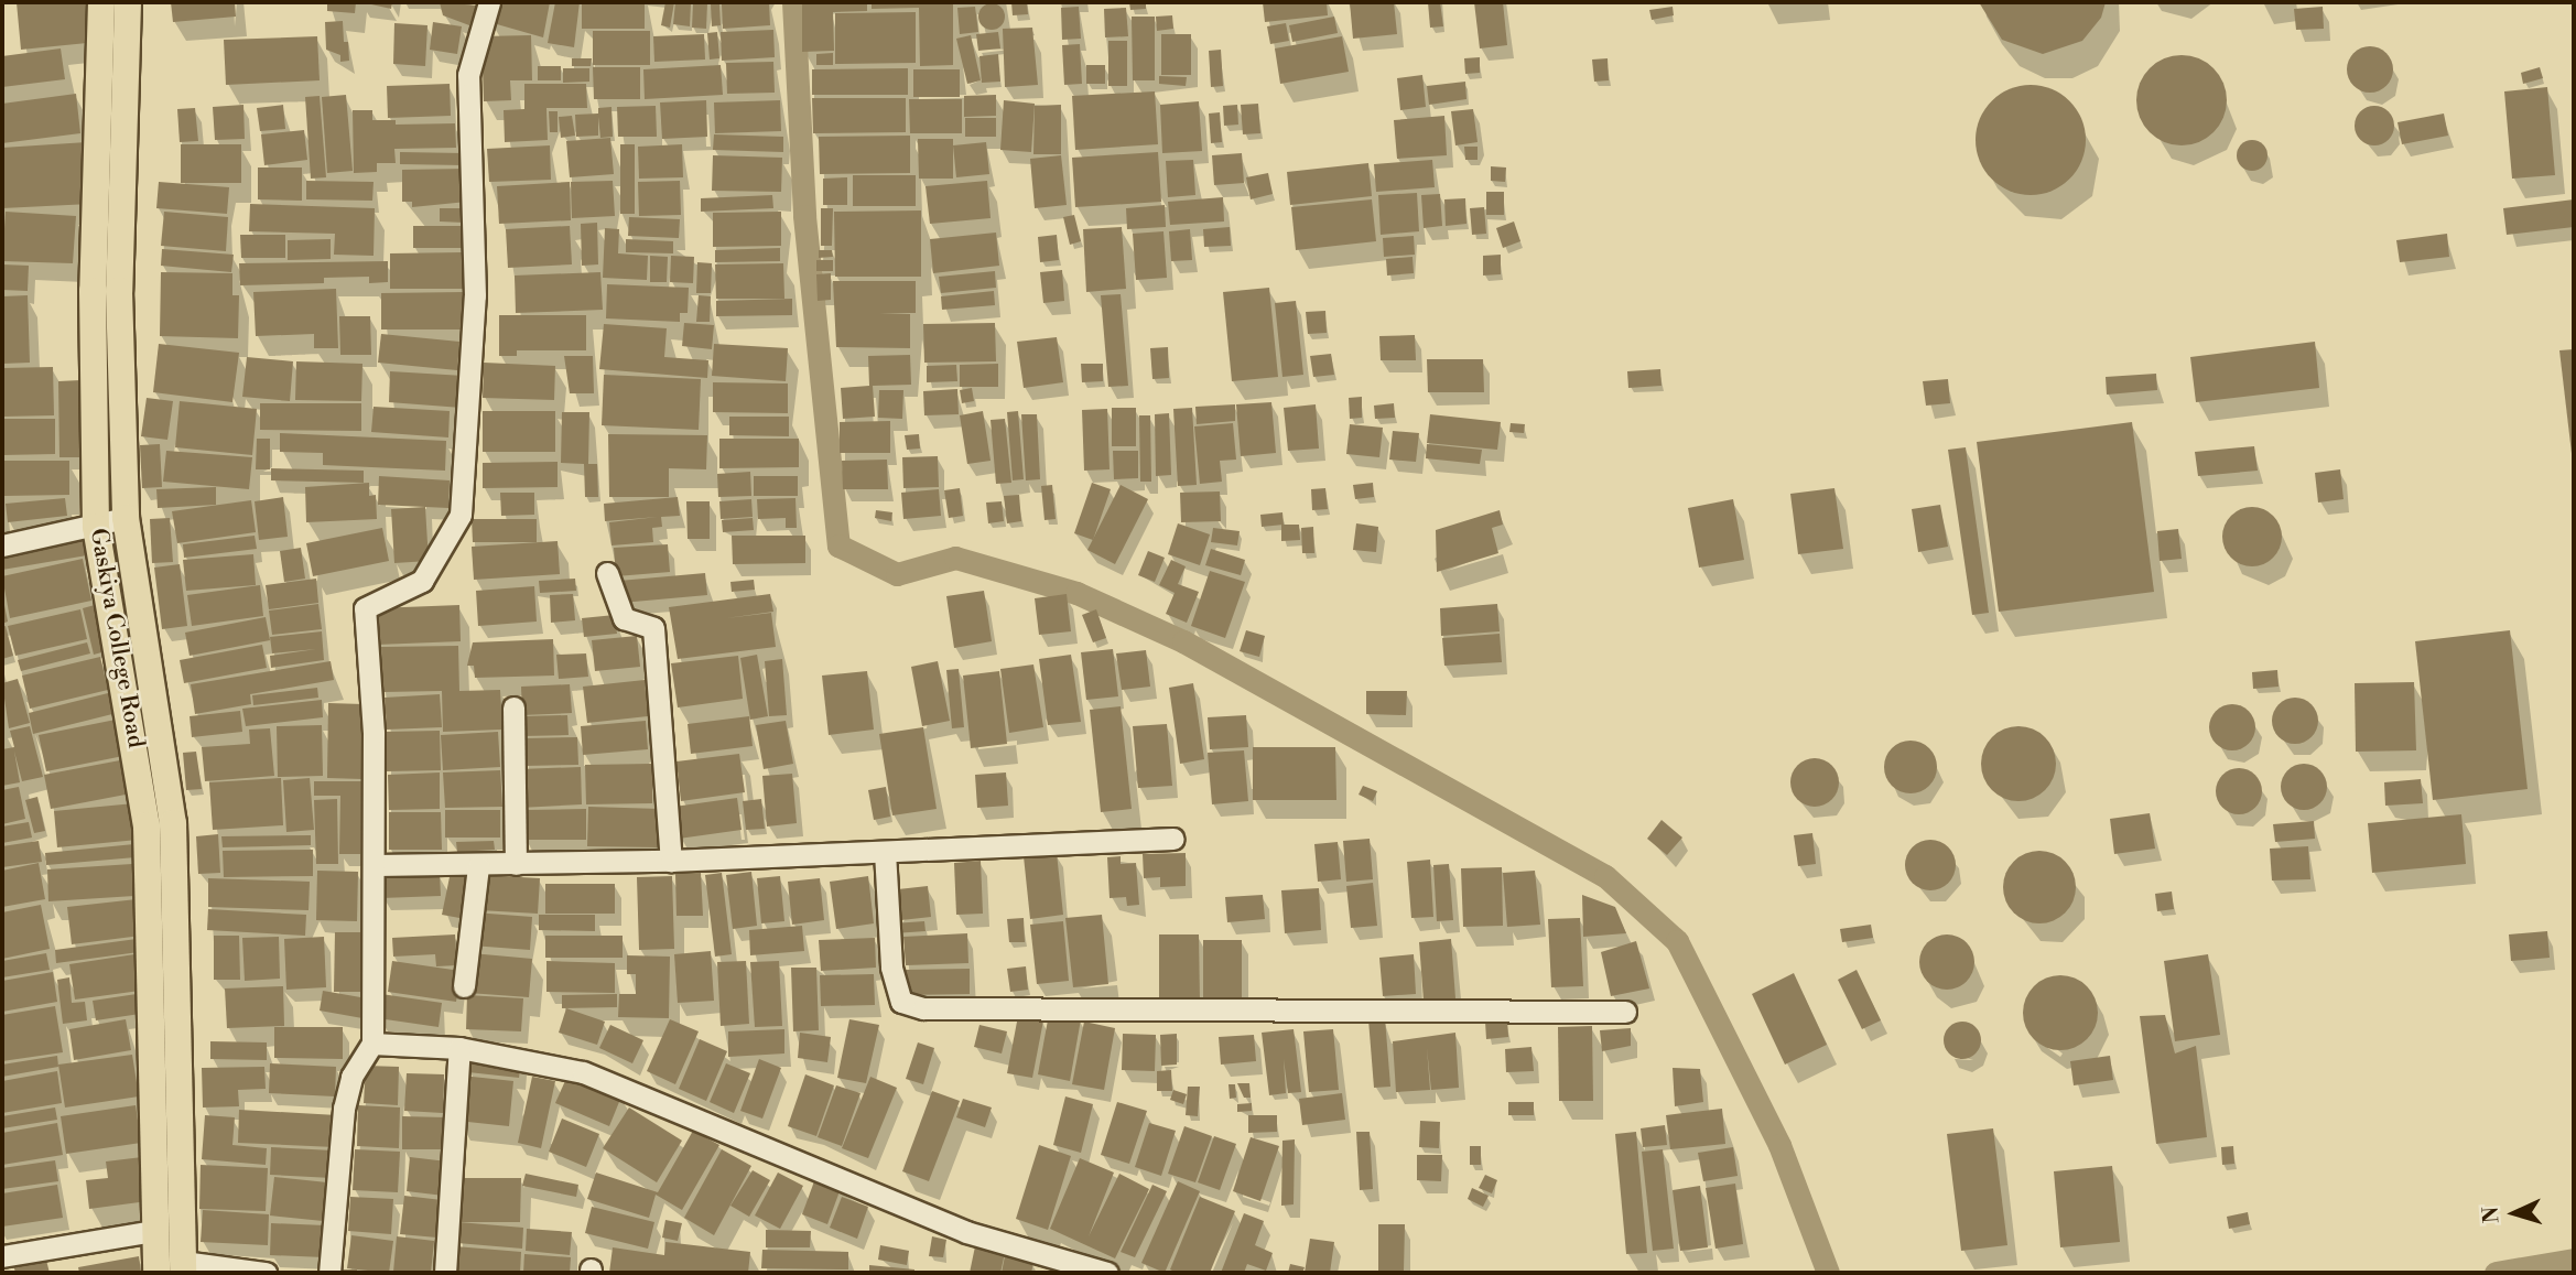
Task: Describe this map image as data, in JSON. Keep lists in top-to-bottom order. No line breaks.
{"streets":{"main road":["Gaskiya College Road"]},"north":"left"}
